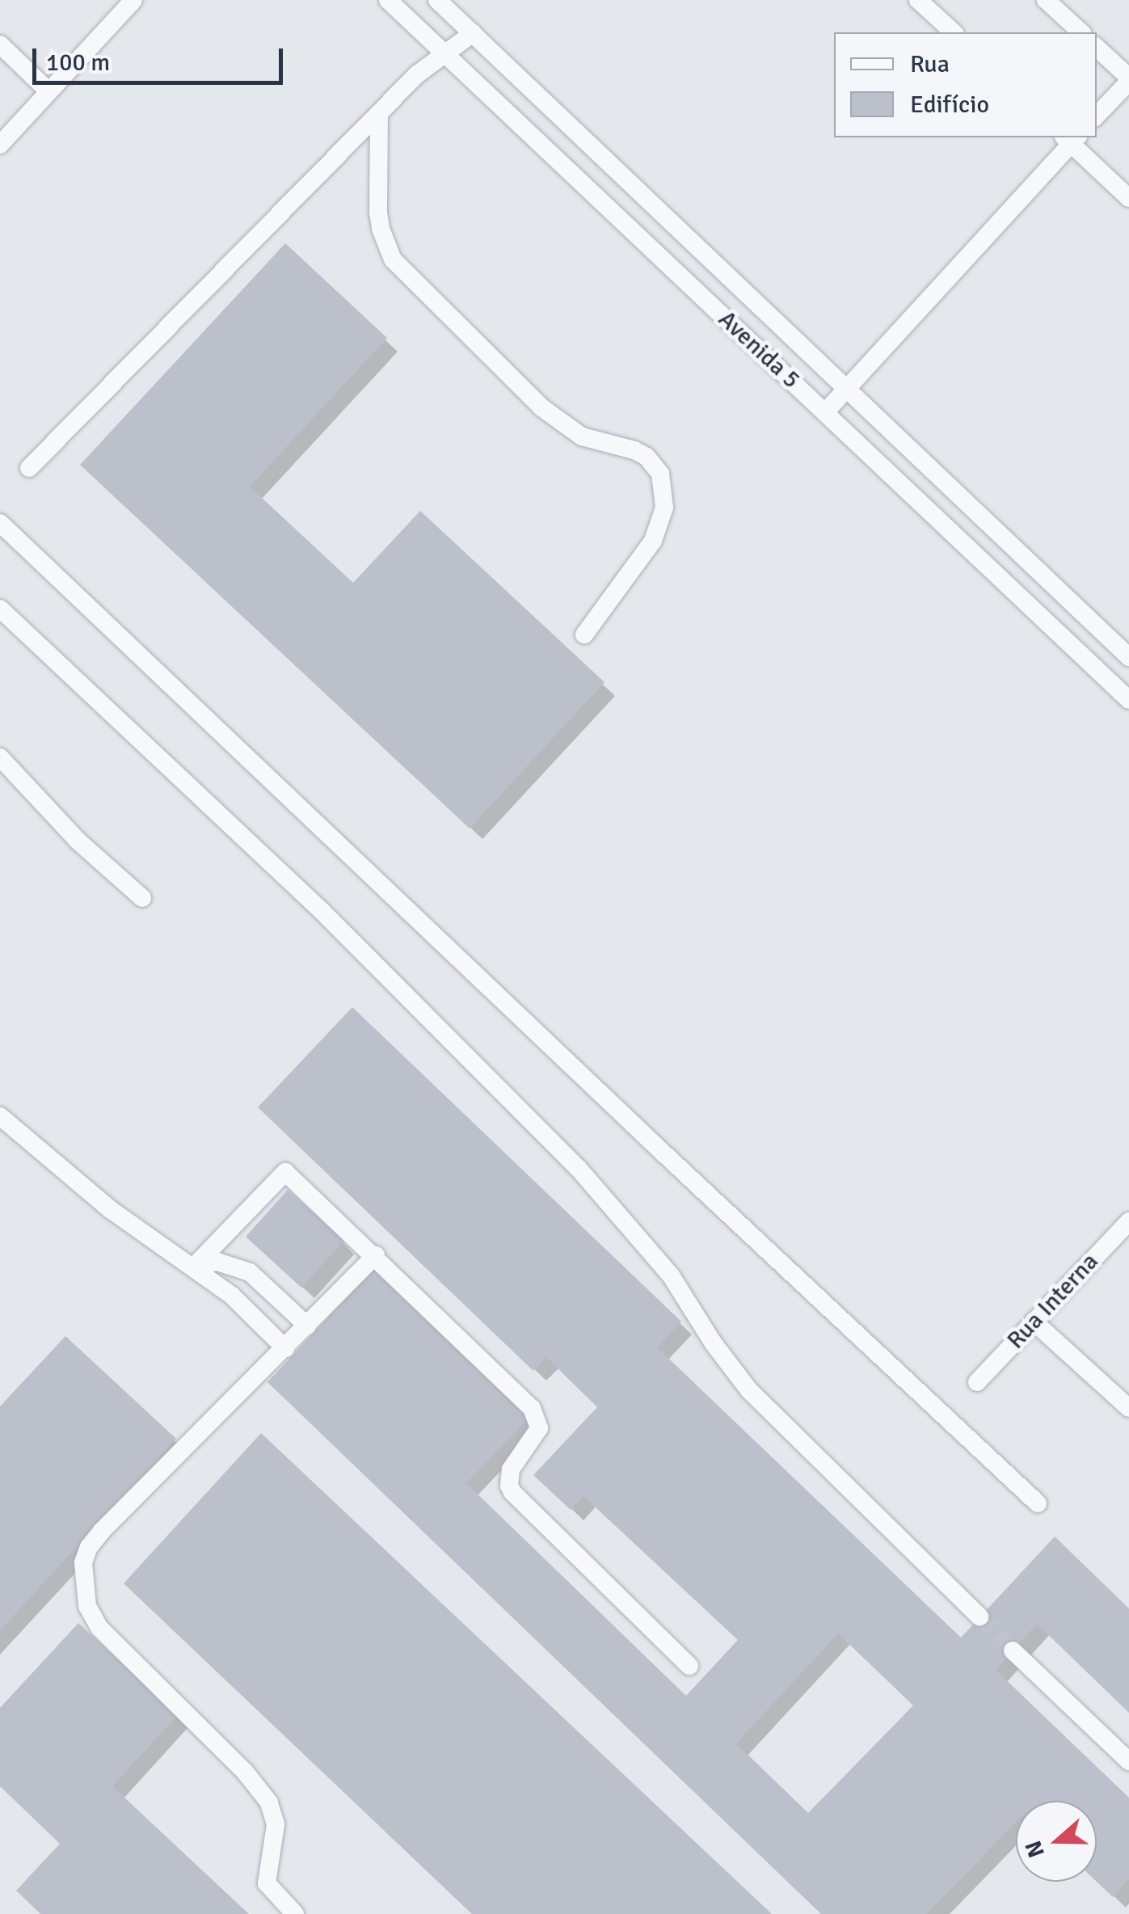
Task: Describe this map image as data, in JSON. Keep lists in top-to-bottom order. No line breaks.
{"streets":{"lane":["Avenida 5","Rua Interna"]},"legend":["Rua","Edifício"],"scale_bar":"100 m","north":"left"}
